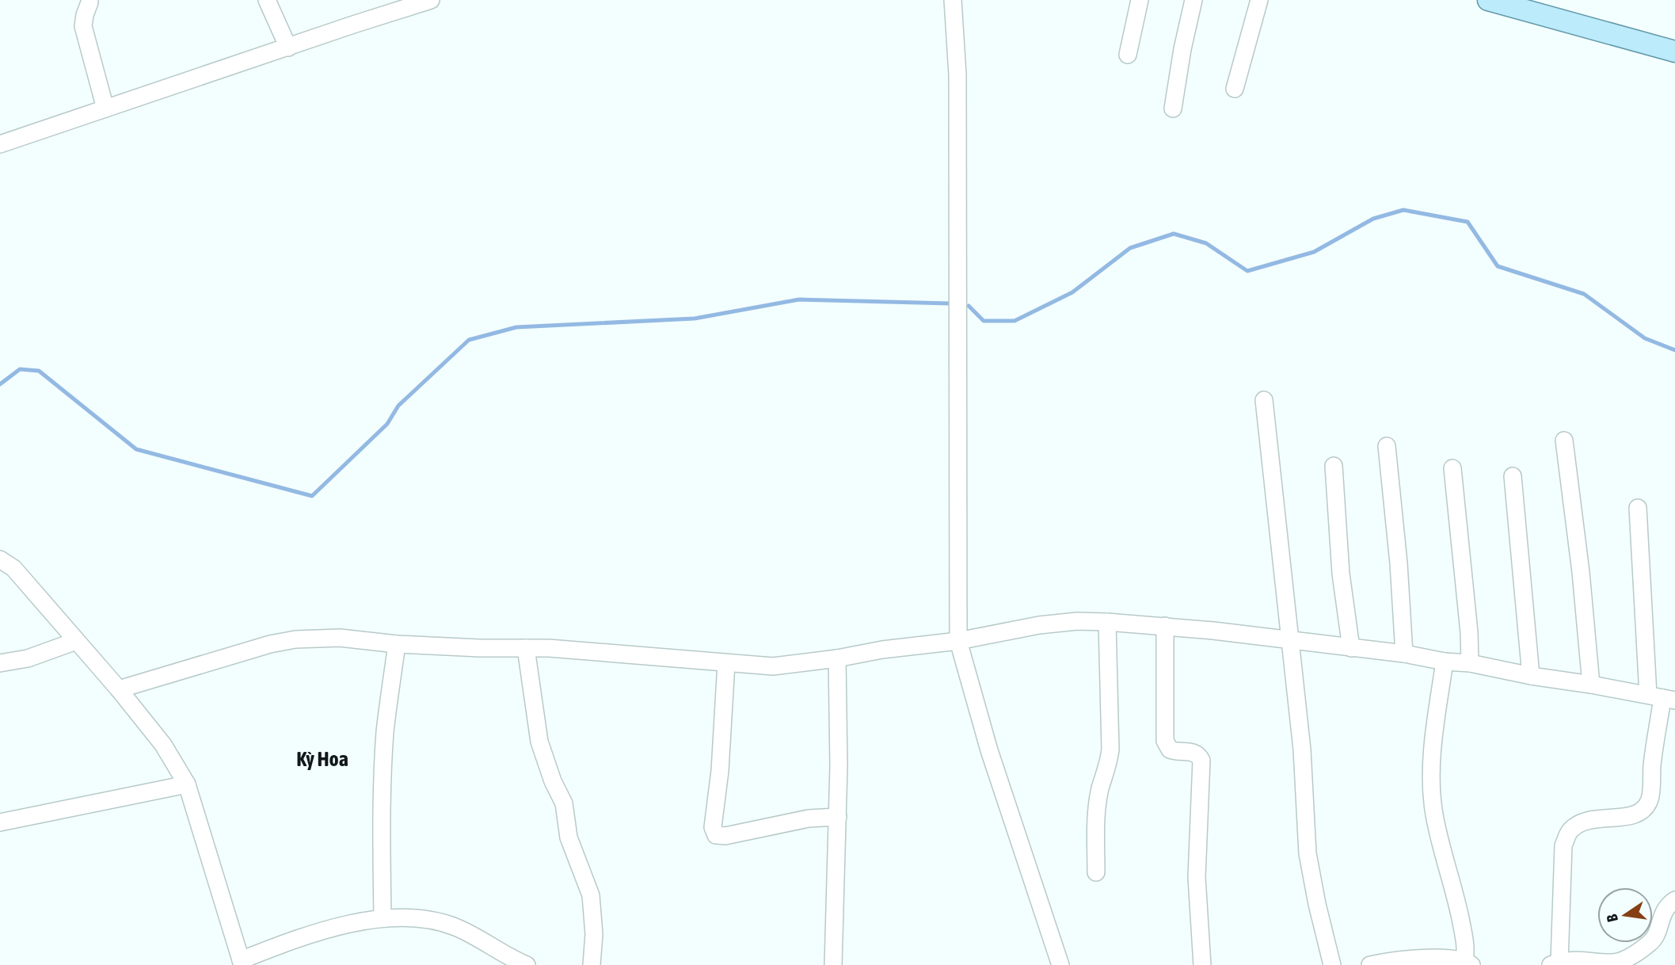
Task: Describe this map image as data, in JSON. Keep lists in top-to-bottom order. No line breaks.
{"districts":["Kỳ Hoa"],"north":"left"}
